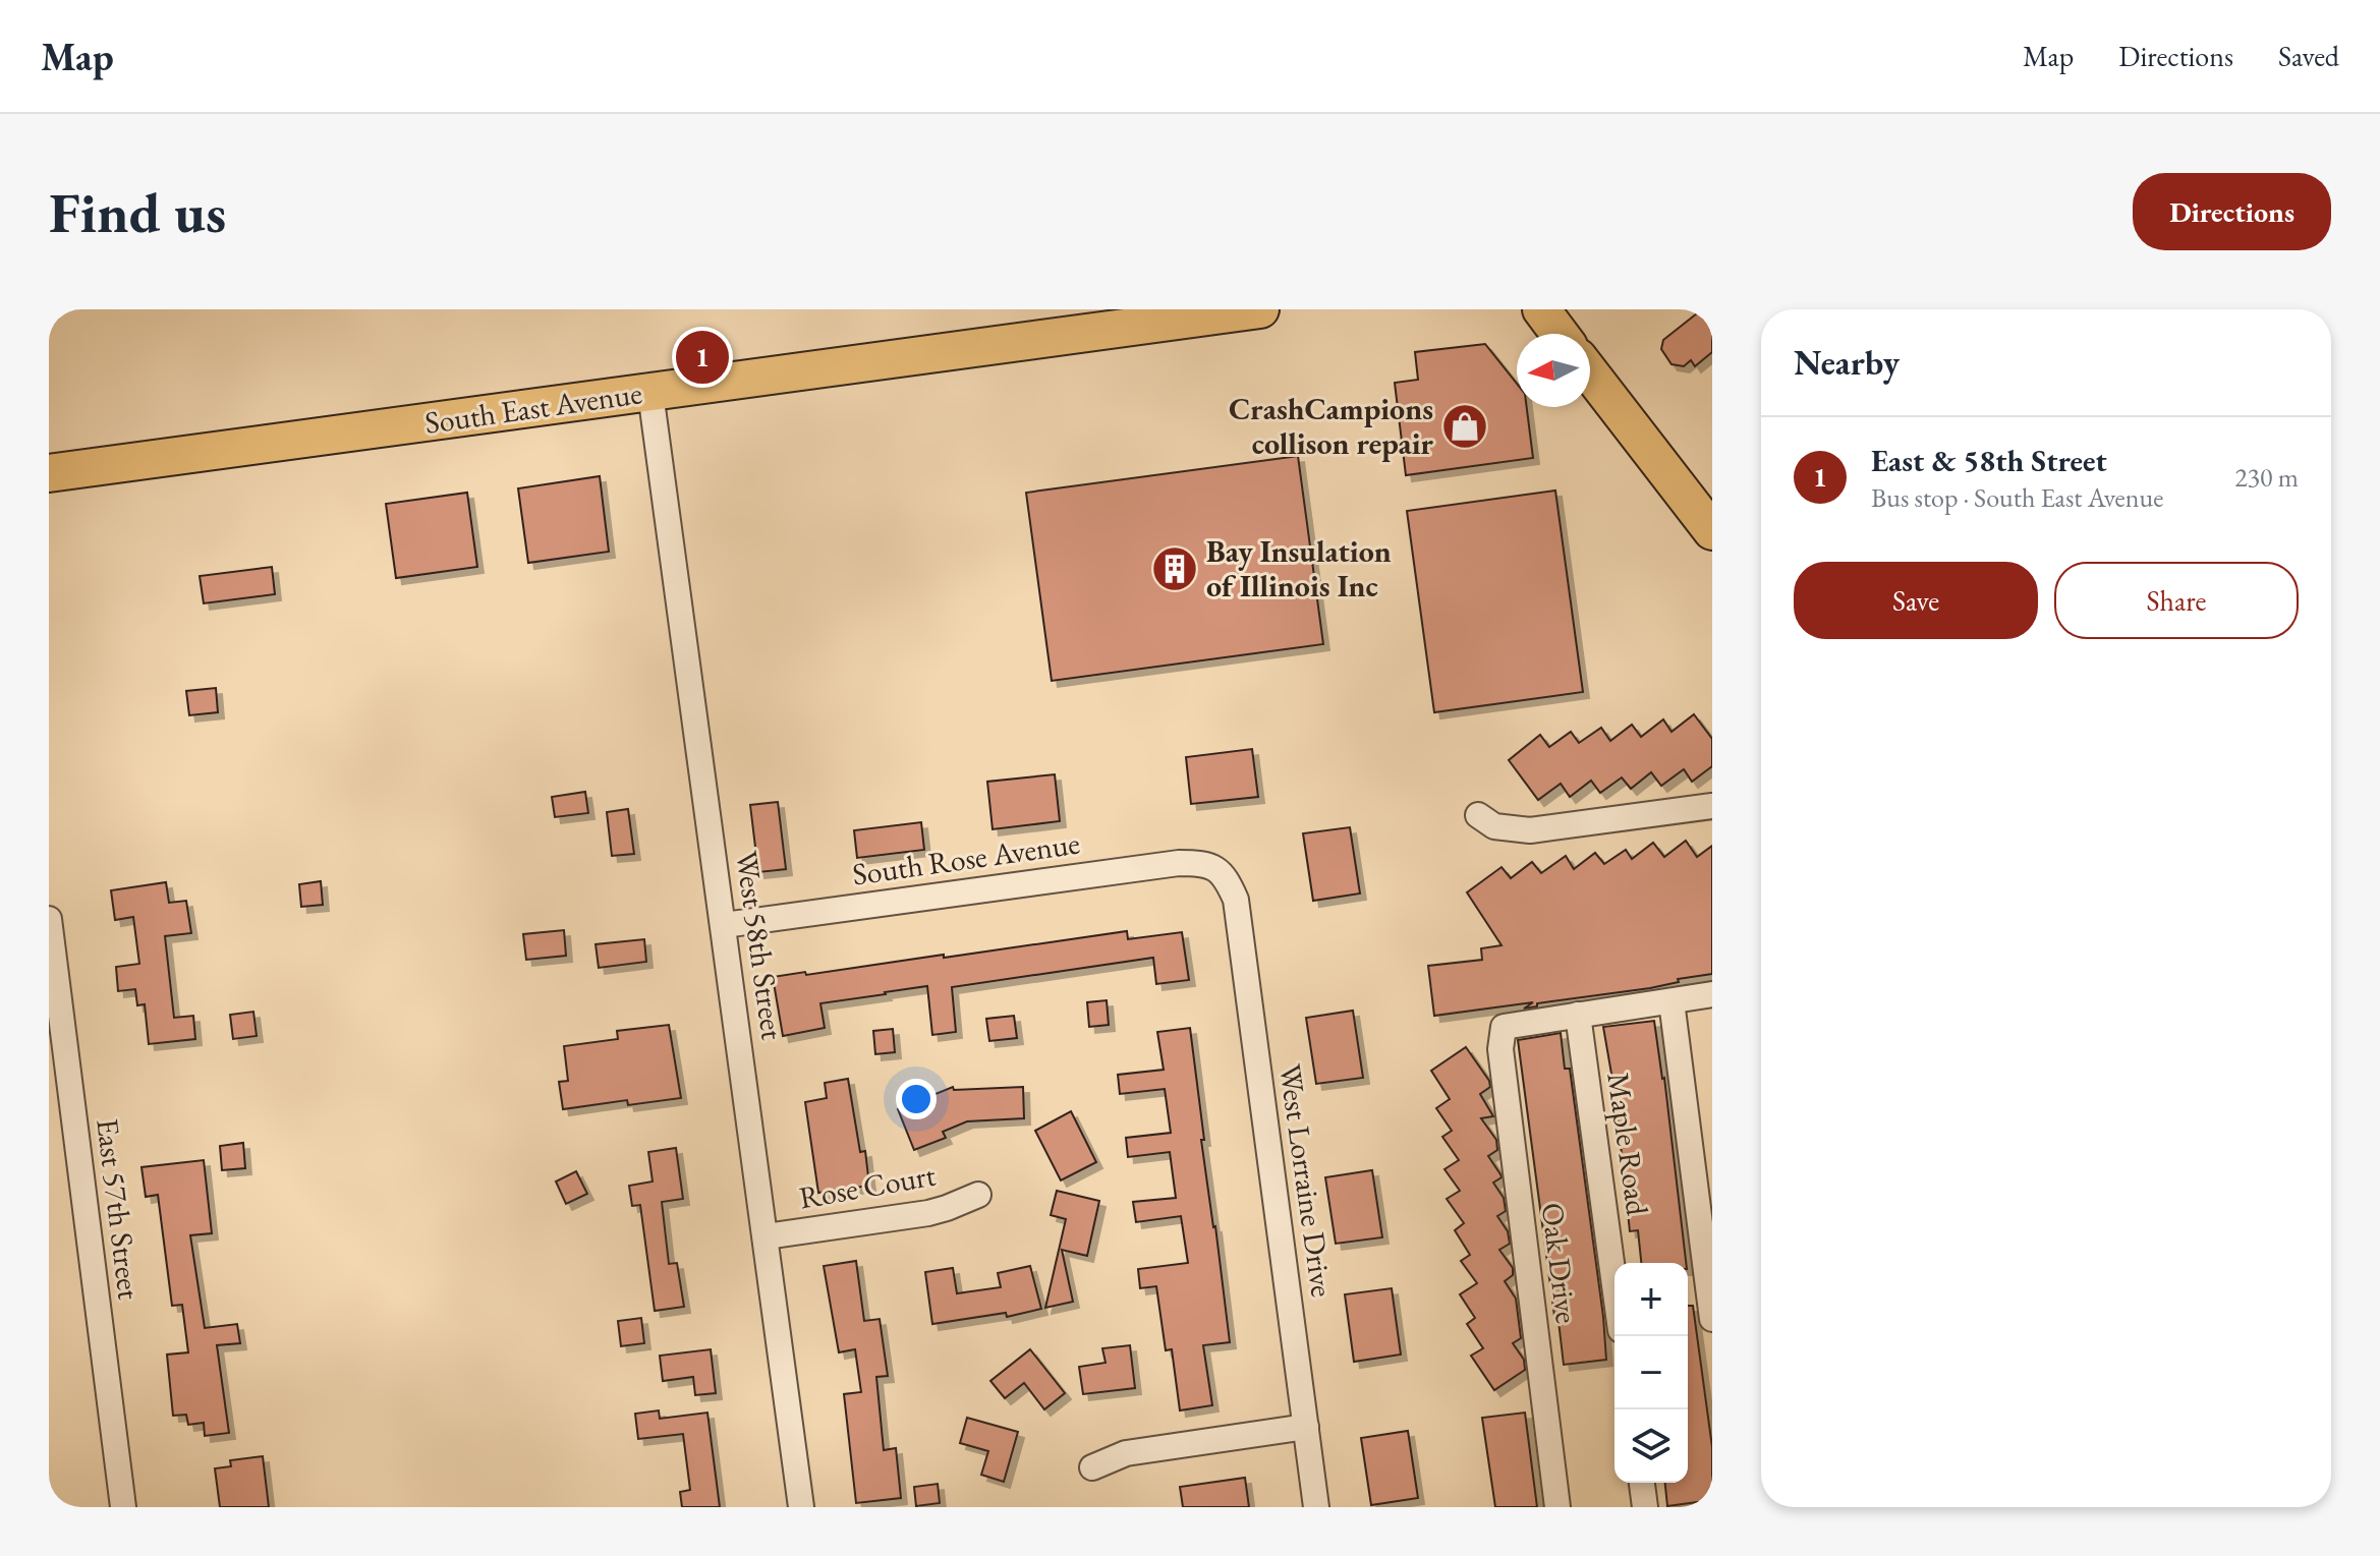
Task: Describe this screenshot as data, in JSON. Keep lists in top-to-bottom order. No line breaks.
{"streets":{"main road":["South East Avenue"],"street":["South Rose Avenue","West 58th Street","Maple Road","West Lorraine Drive","Rose Court","East 57th Street","Oak Drive"]},"crossings":[["South East Avenue","West 58th Street"],["South Rose Avenue","West 58th Street"],["South Rose Avenue","West Lorraine Drive"],["West 58th Street","Rose Court"],["Maple Road","Oak Drive"]],"places":{"shop":["CrashCampions collison repair"],"building":["Bay Insulation of Illinois Inc"]},"north":"left","page":{"header":"Map","nav":["Map","Directions","Saved"],"buttons":["Directions",["Save","Share"]],"title":"Find us","heading":"Nearby","pins":"1","list":[{"mark":"1","name":"East & 58th Street","note":"Bus stop · South East Avenue","value":"230 m"}],"map_buttons":["+","−"]}}
